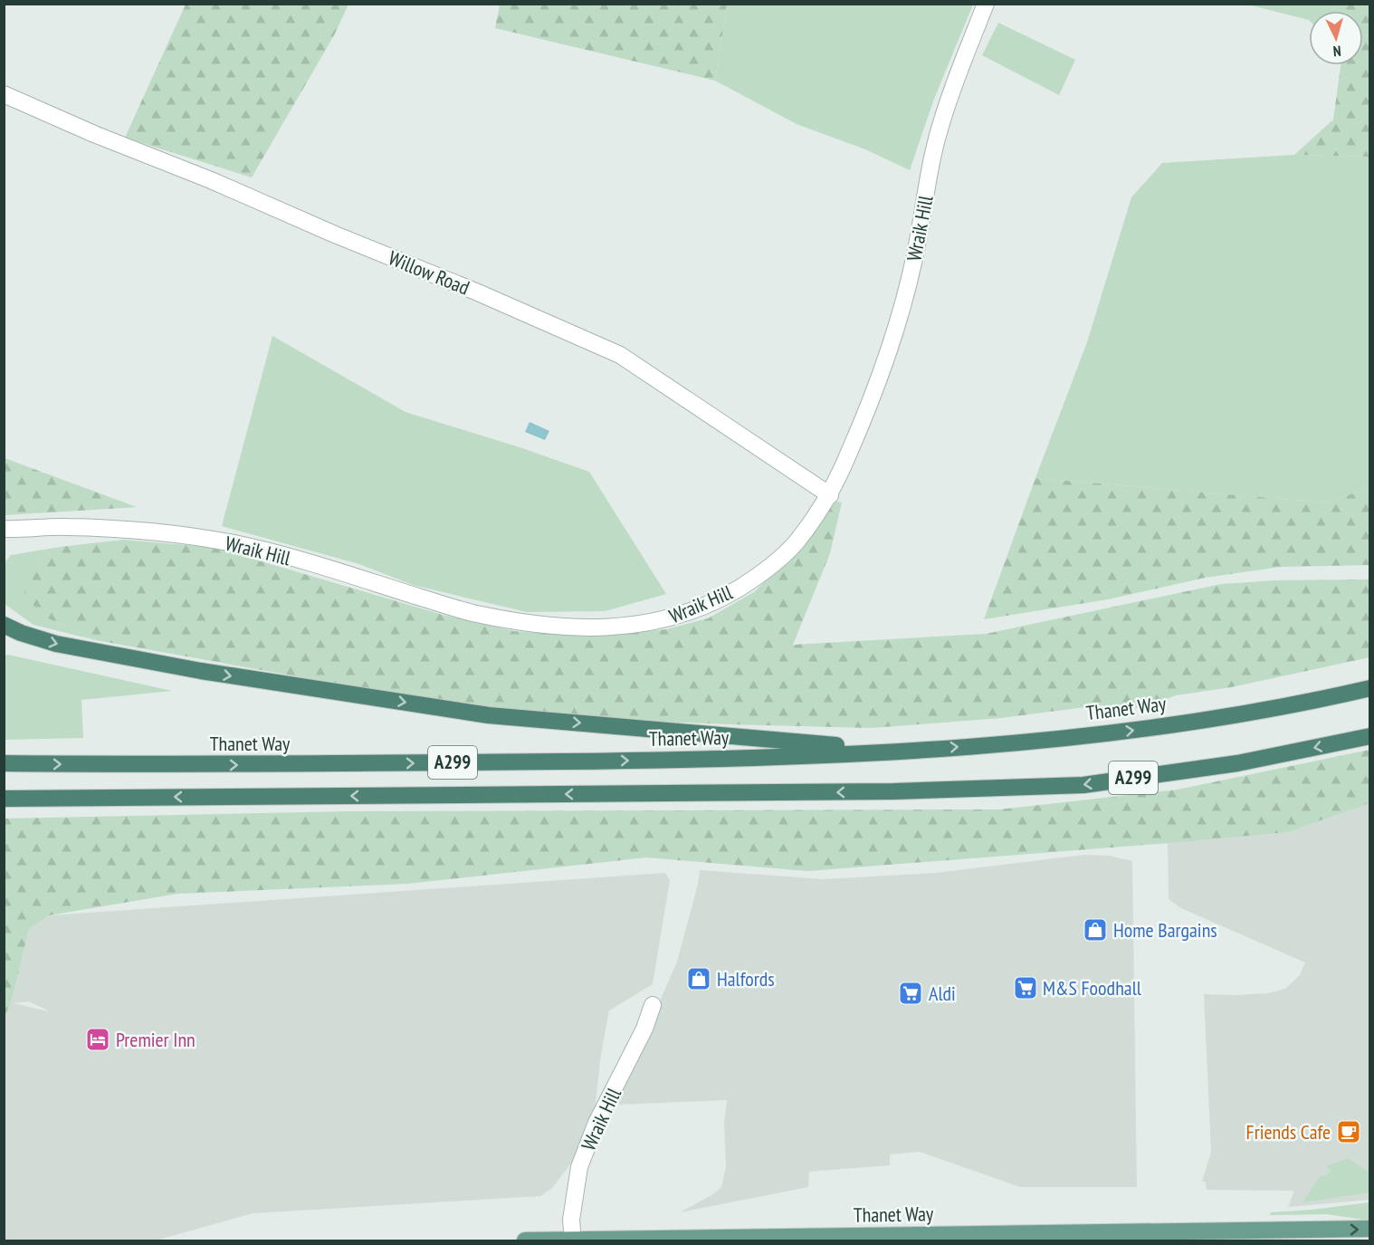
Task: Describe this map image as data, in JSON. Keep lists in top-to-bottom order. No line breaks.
{"streets":{"highway":["Thanet Way","A299"],"street":["Wraik Hill","Willow Road"]},"crossings":[["Wraik Hill","Willow Road"],["Wraik Hill","Thanet Way"]],"places":{"shop":["Home Bargains","Halfords"],"supermarket":["M&S Foodhall","Aldi"],"hotel":["Premier Inn"],"cafe":["Friends Cafe"]},"north":"bottom"}
